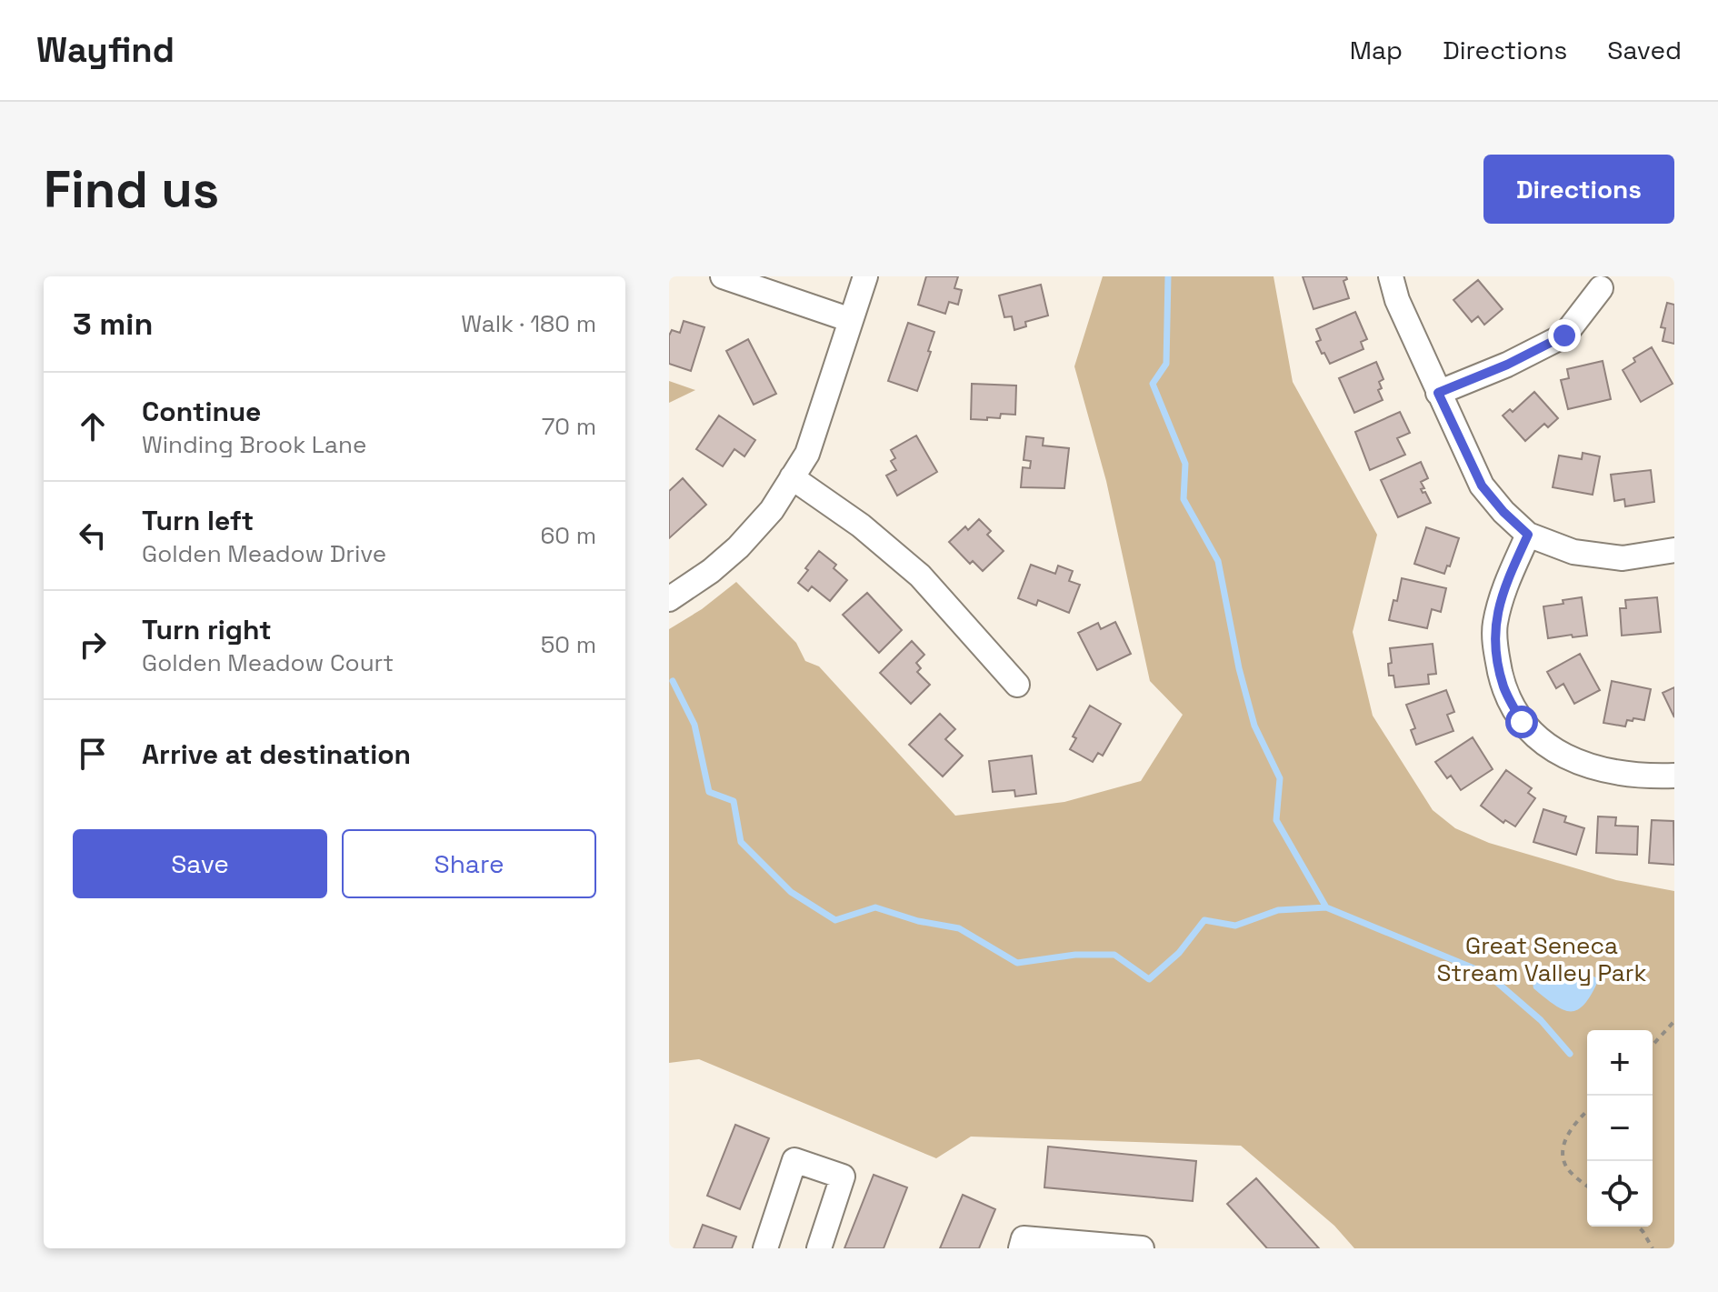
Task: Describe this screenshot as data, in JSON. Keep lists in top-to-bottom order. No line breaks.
{"parks":["Great Seneca Stream Valley Park"],"page":{"header":"Wayfind","nav":["Map","Directions","Saved"],"buttons":["Directions",["Save","Share"]],"title":"Find us","heading":["3 min","Walk · 180 m"],"list":[["Continue","Winding Brook Lane","70 m"],["Turn left","Golden Meadow Drive","60 m"],["Turn right","Golden Meadow Court","50 m"],"Arrive at destination"],"map_buttons":["+","−"]}}
